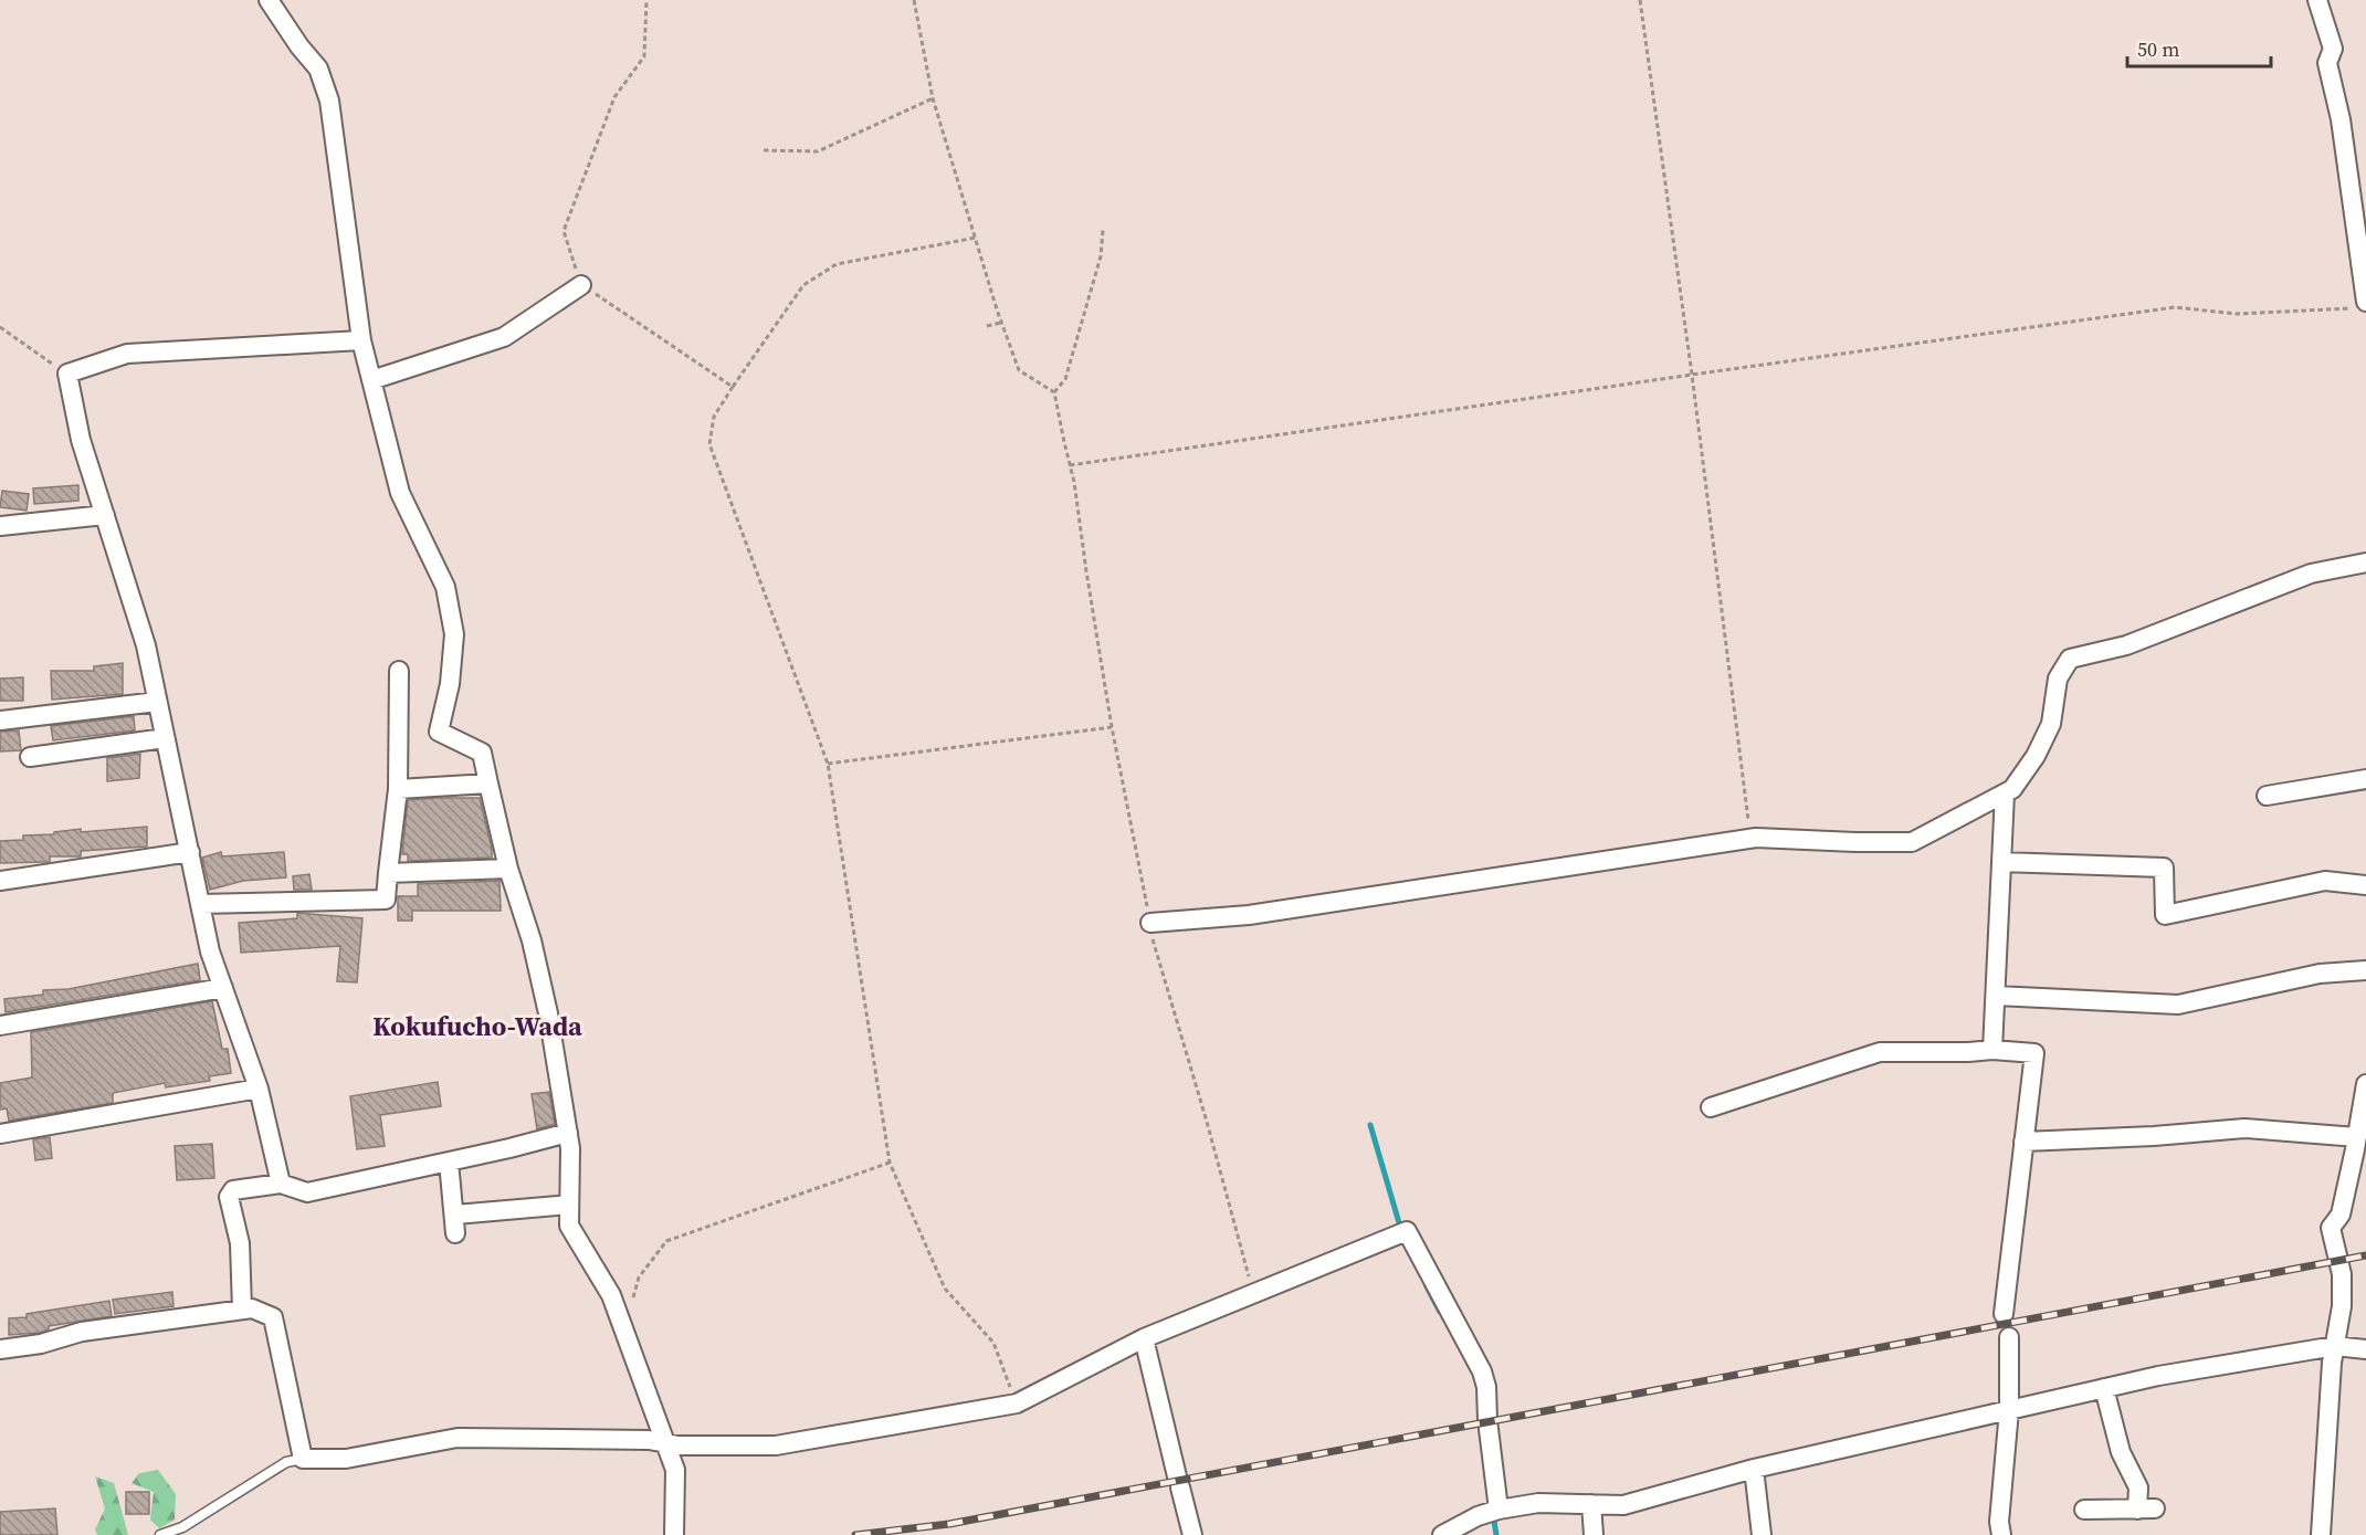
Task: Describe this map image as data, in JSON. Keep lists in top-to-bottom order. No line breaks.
{"districts":["Kokufucho-Wada"],"scale_bar":"50 m"}
